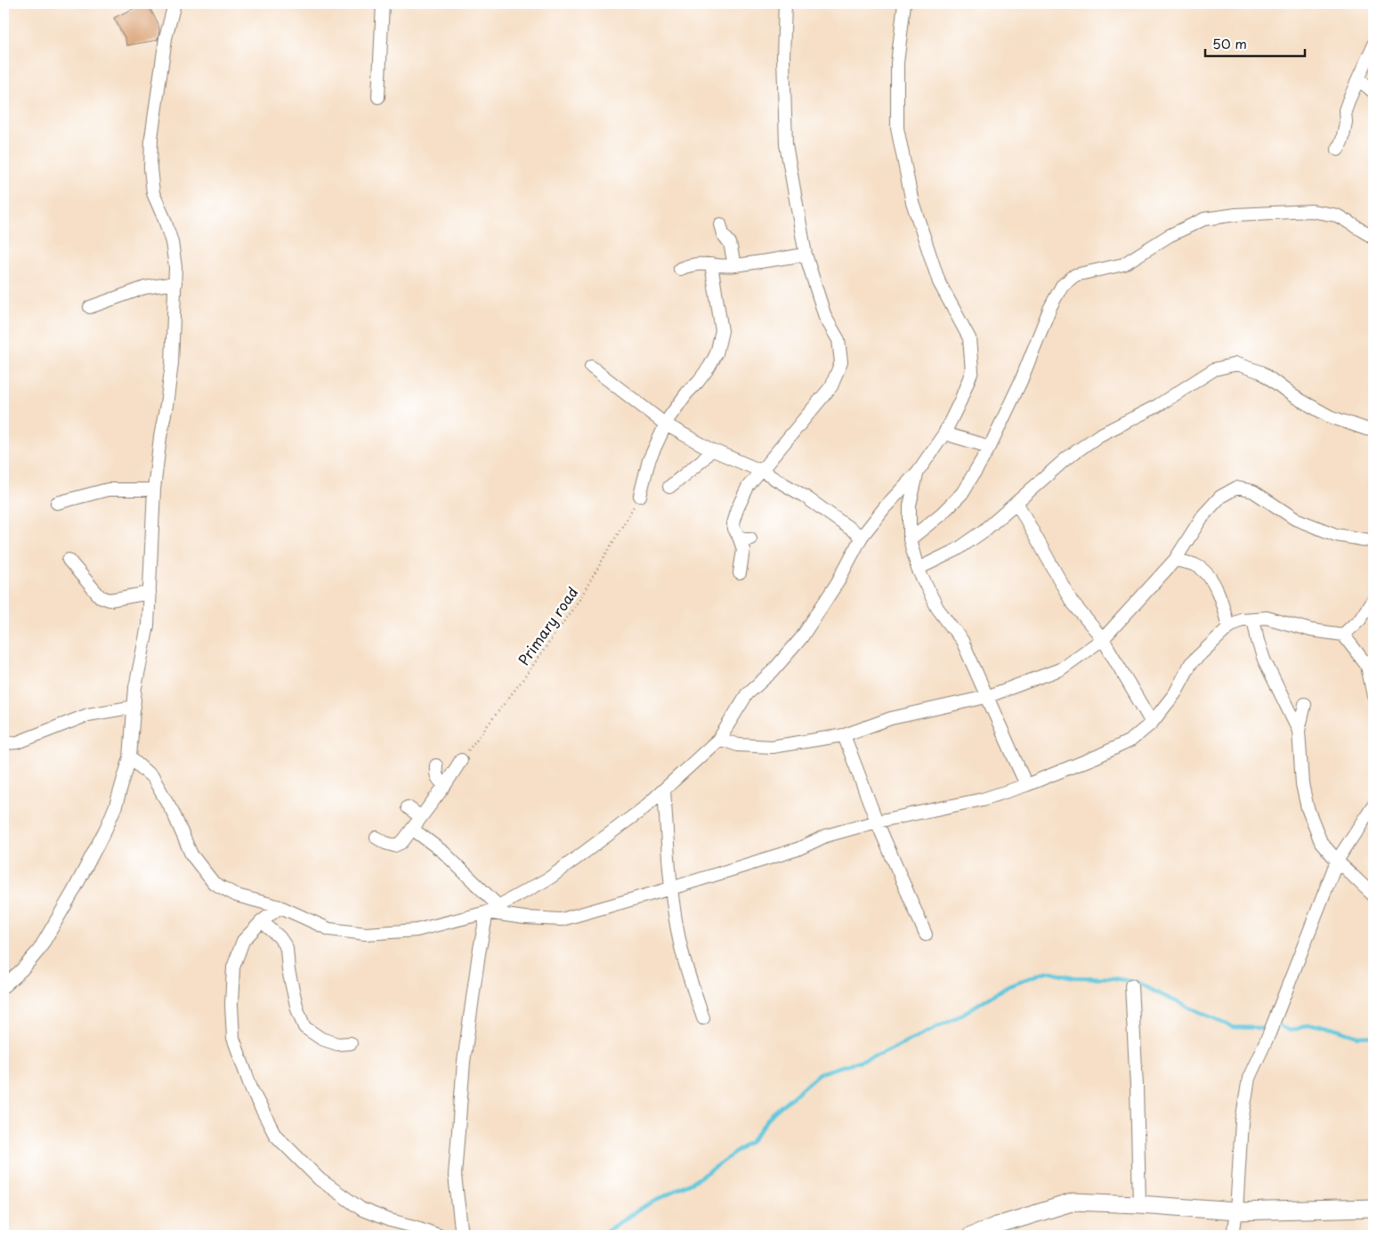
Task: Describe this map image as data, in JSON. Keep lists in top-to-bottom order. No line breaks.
{"streets":{"path":["Primary road"]},"scale_bar":"50 m"}
